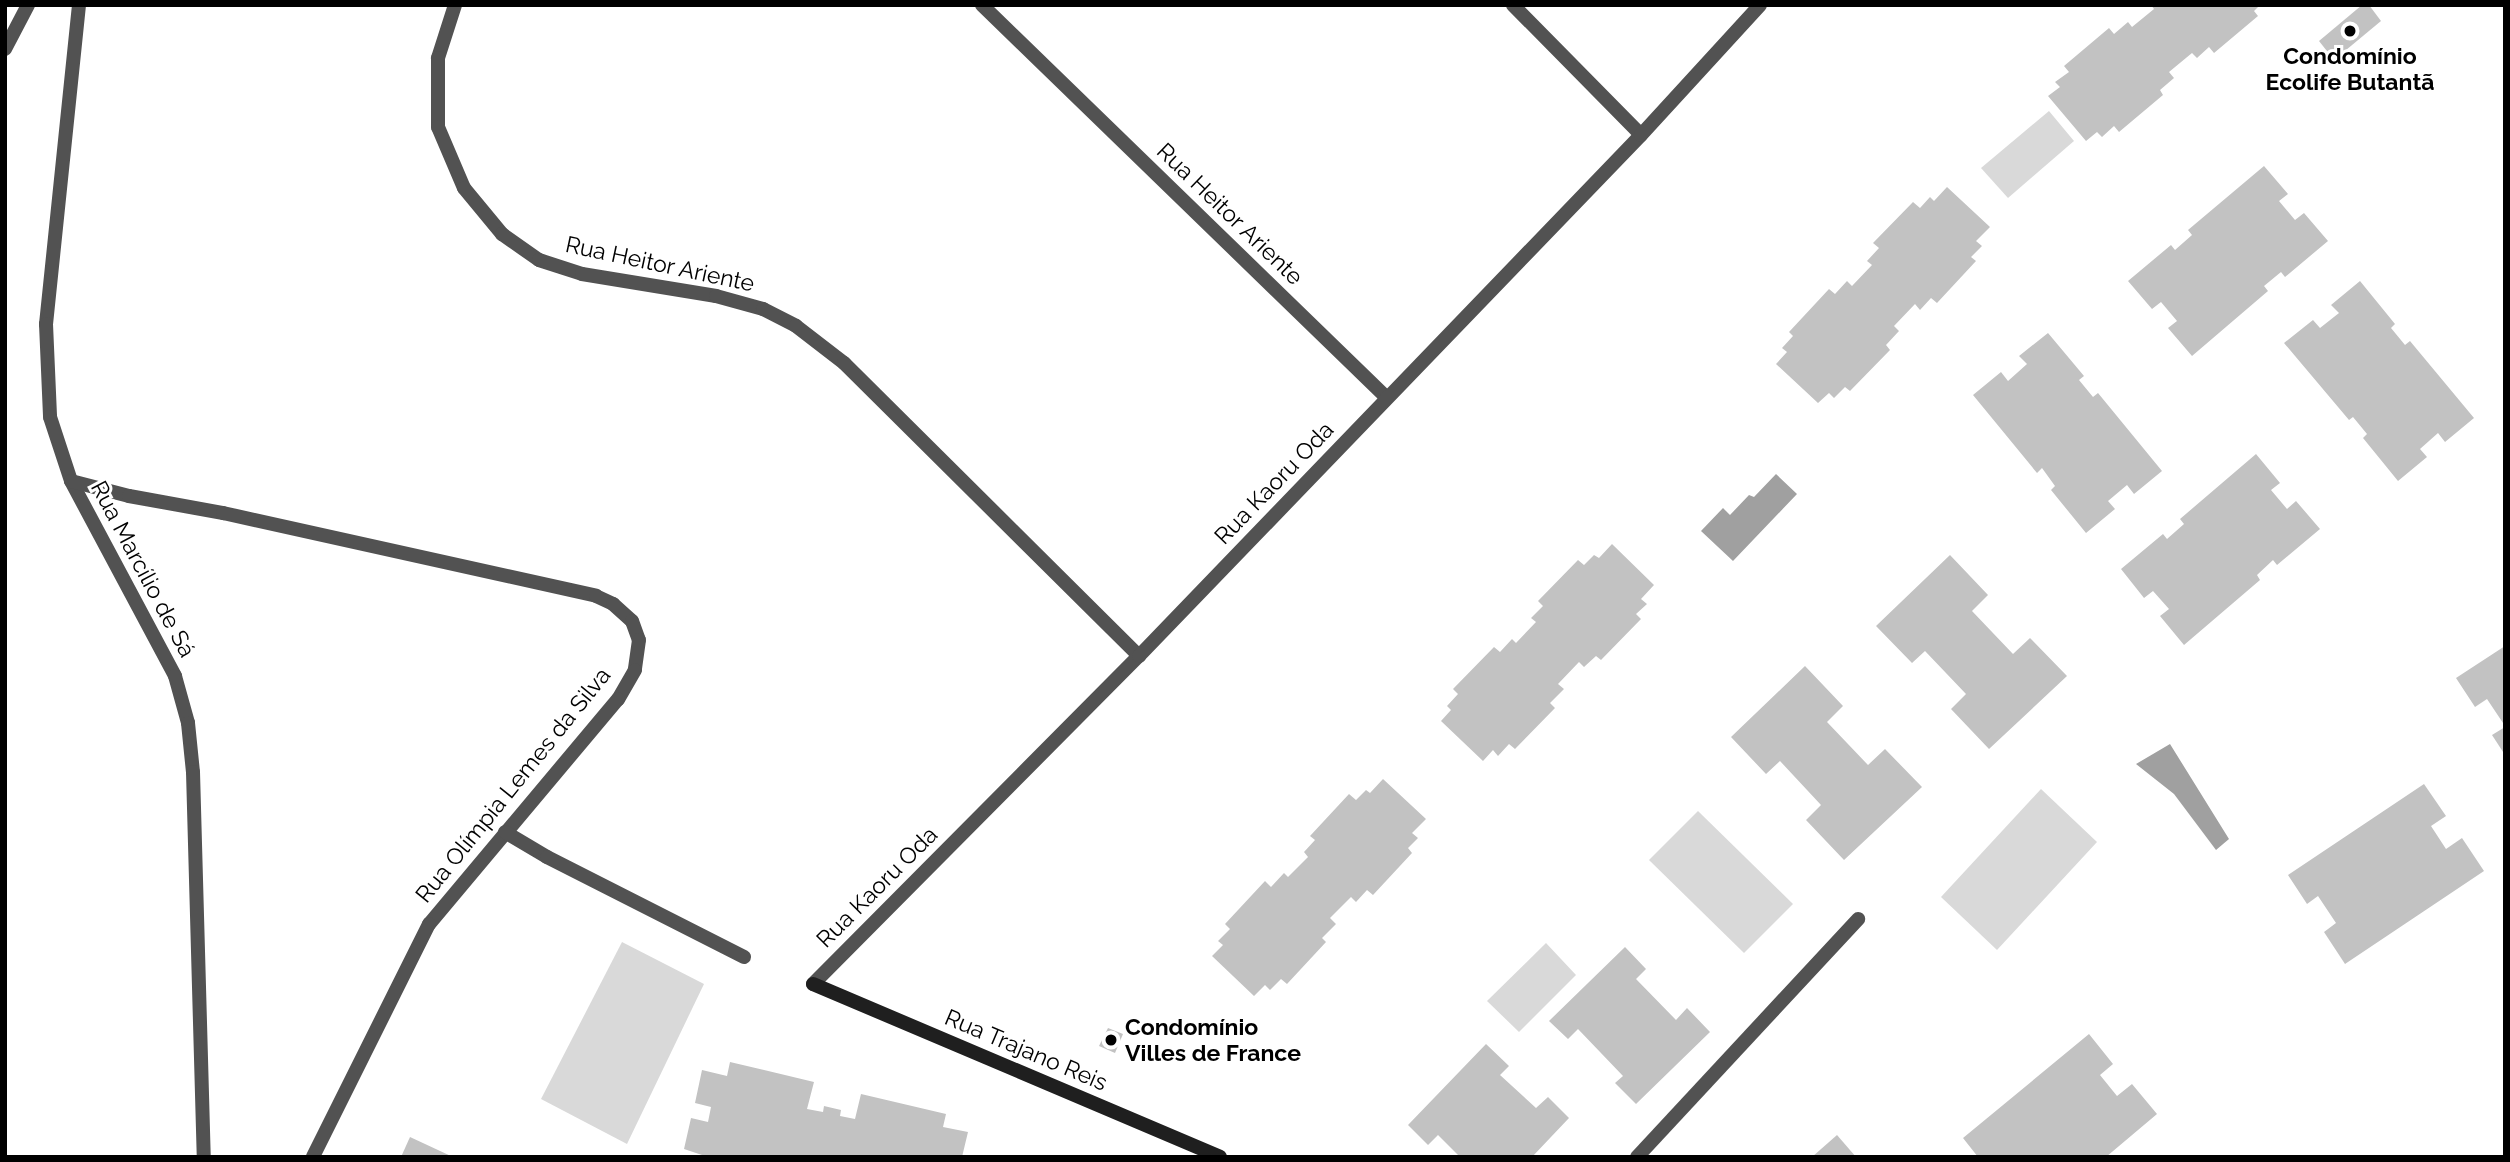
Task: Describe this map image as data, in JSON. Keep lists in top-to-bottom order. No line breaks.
{"streets":{"street":["Rua Heitor Ariente","Rua Kaoru Oda","Rua Marcílio de Sá","Rua Olímpia Lemes da Silva","Rua Trajano Reis"]},"crossings":[["Rua Heitor Ariente","Rua Kaoru Oda"],["Rua Kaoru Oda","Rua Trajano Reis"],["Rua Marcílio de Sá","Rua Olímpia Lemes da Silva"]],"places":["Condomínio Ecolife Butantã","Condomínio Villes de France"]}
